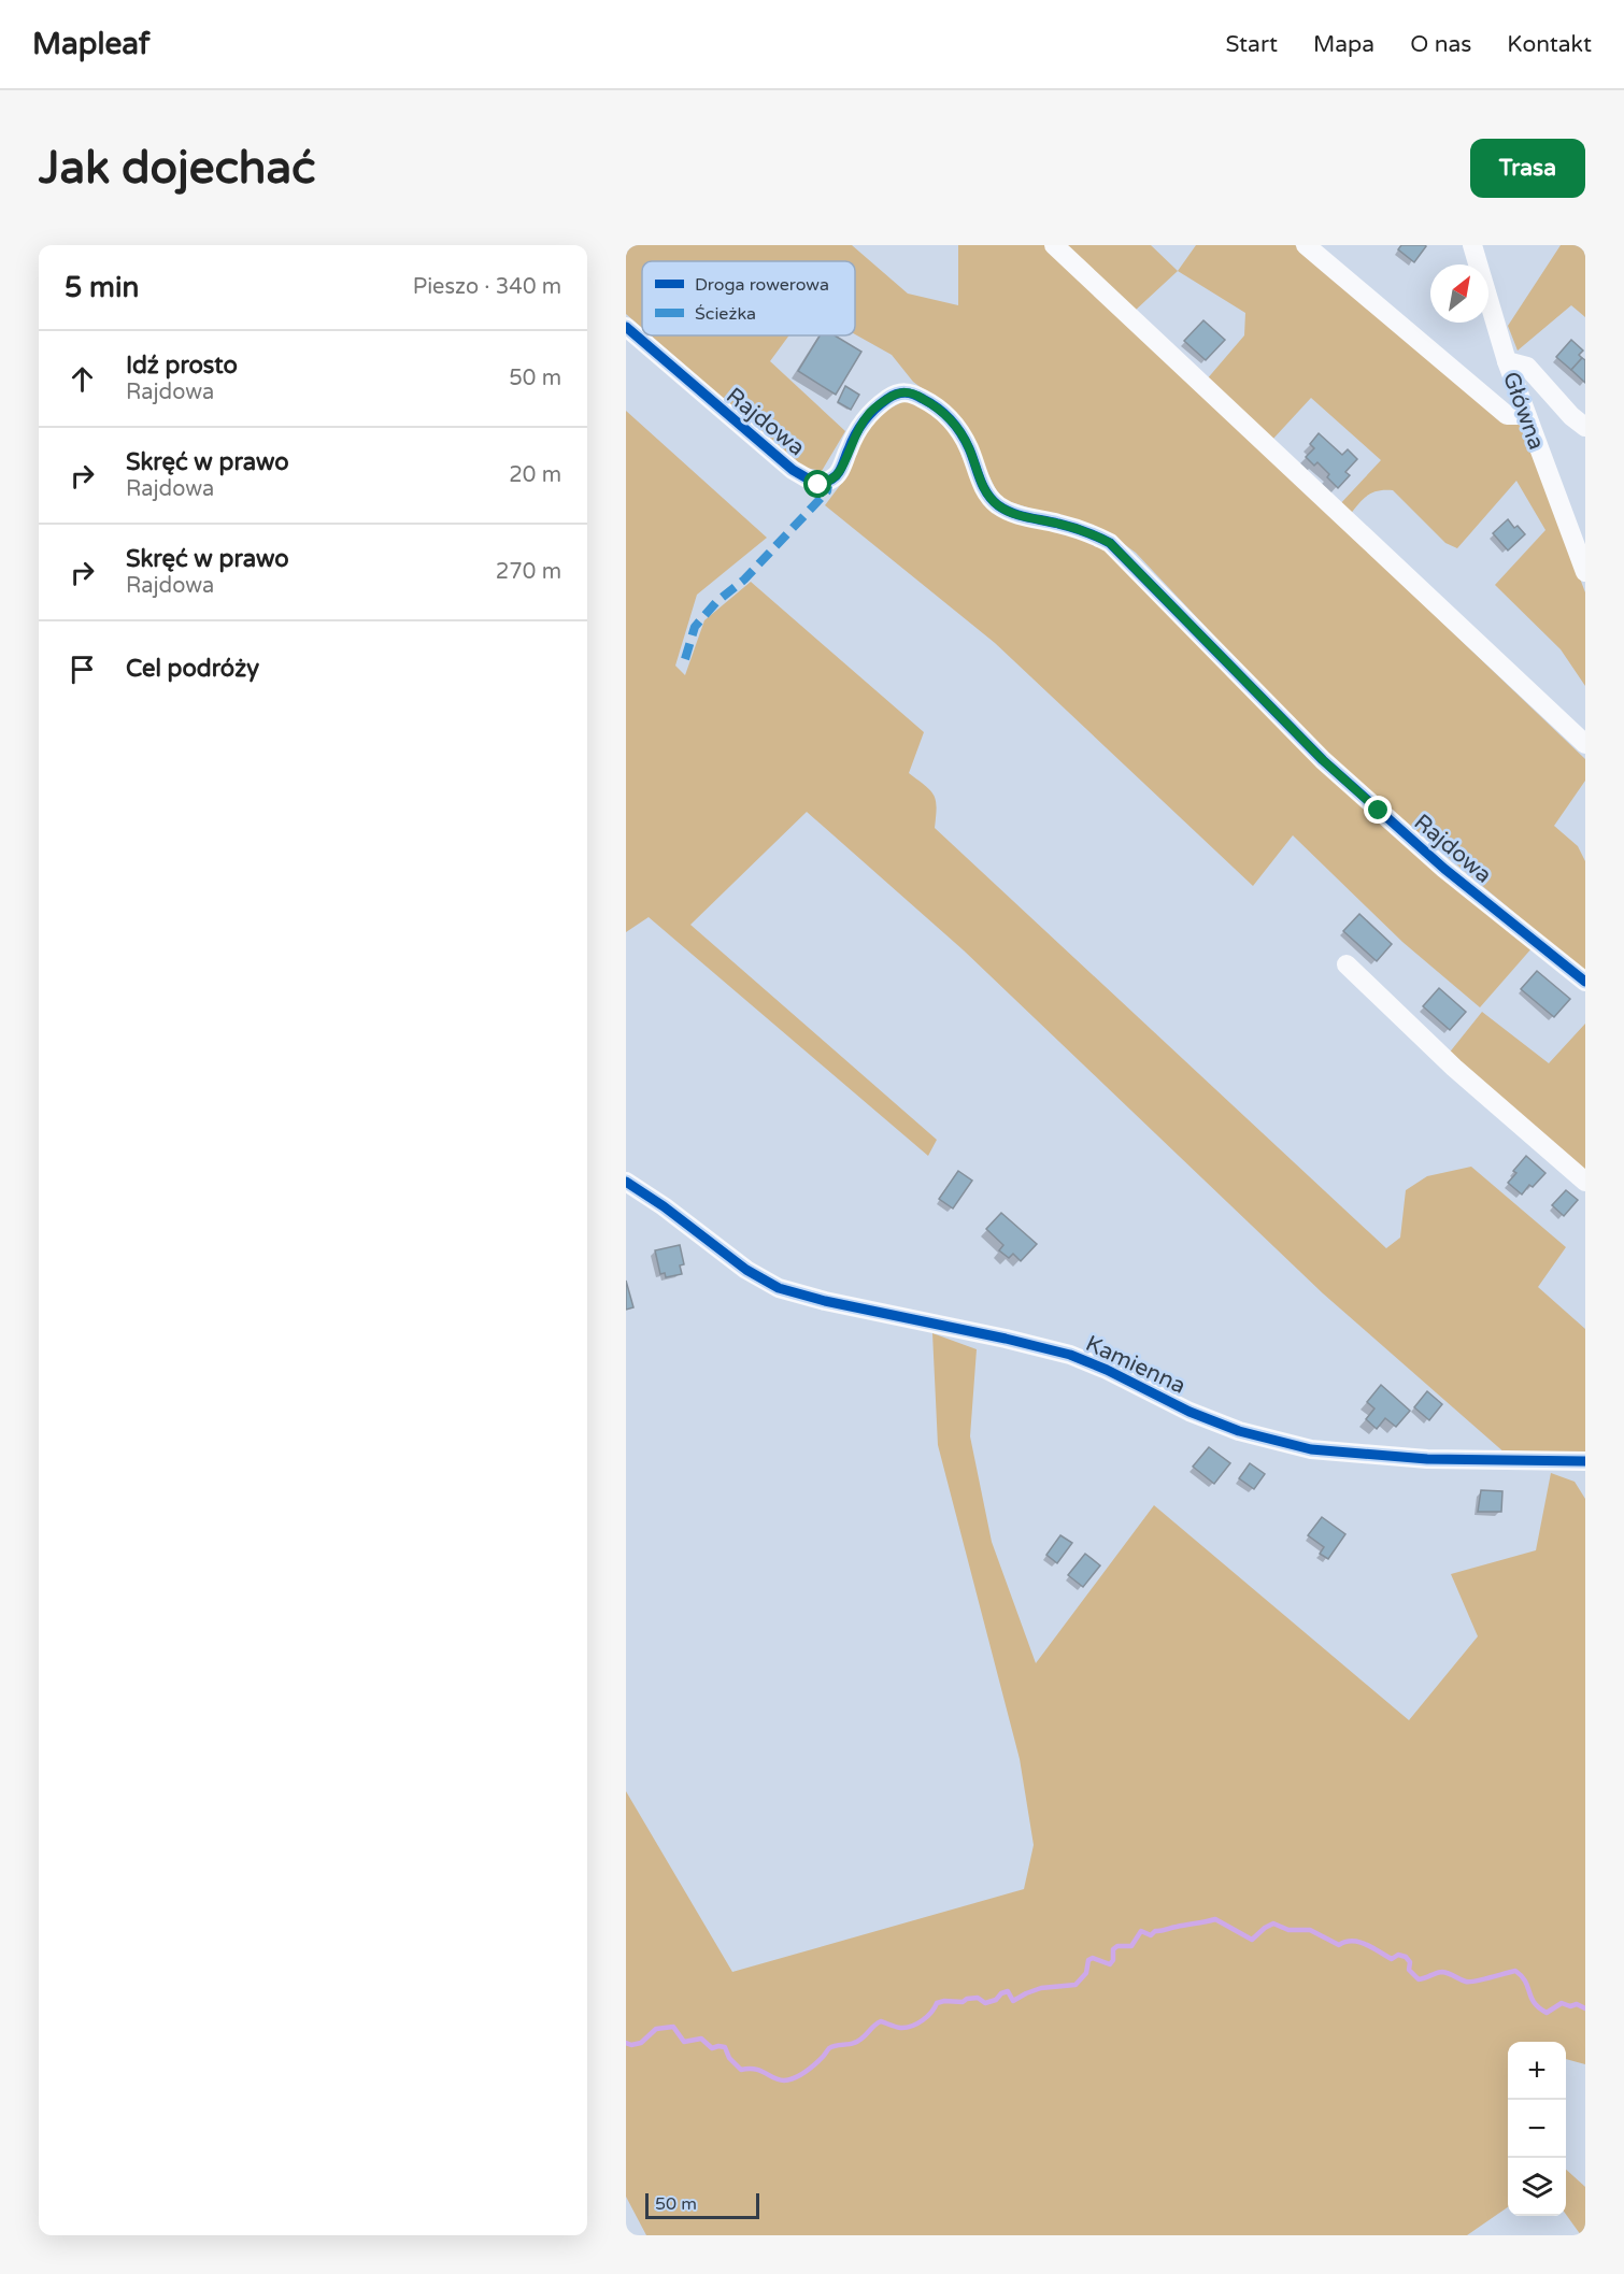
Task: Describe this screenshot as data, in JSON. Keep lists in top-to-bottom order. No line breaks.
{"streets":{"street":["Główna","Rajdowa","Kamienna"]},"legend":["Droga rowerowa","Ścieżka"],"scale_bar":"50 m","north":"top right","page":{"header":"Mapleaf","nav":["Start","Mapa","O nas","Kontakt"],"buttons":"Trasa","title":"Jak dojechać","heading":["5 min","Pieszo · 340 m"],"list":[["Idź prosto","Rajdowa","50 m"],["Skręć w prawo","Rajdowa","20 m"],["Skręć w prawo","Rajdowa","270 m"],"Cel podróży"],"map_buttons":["+","−"],"scale":"50 m"}}
